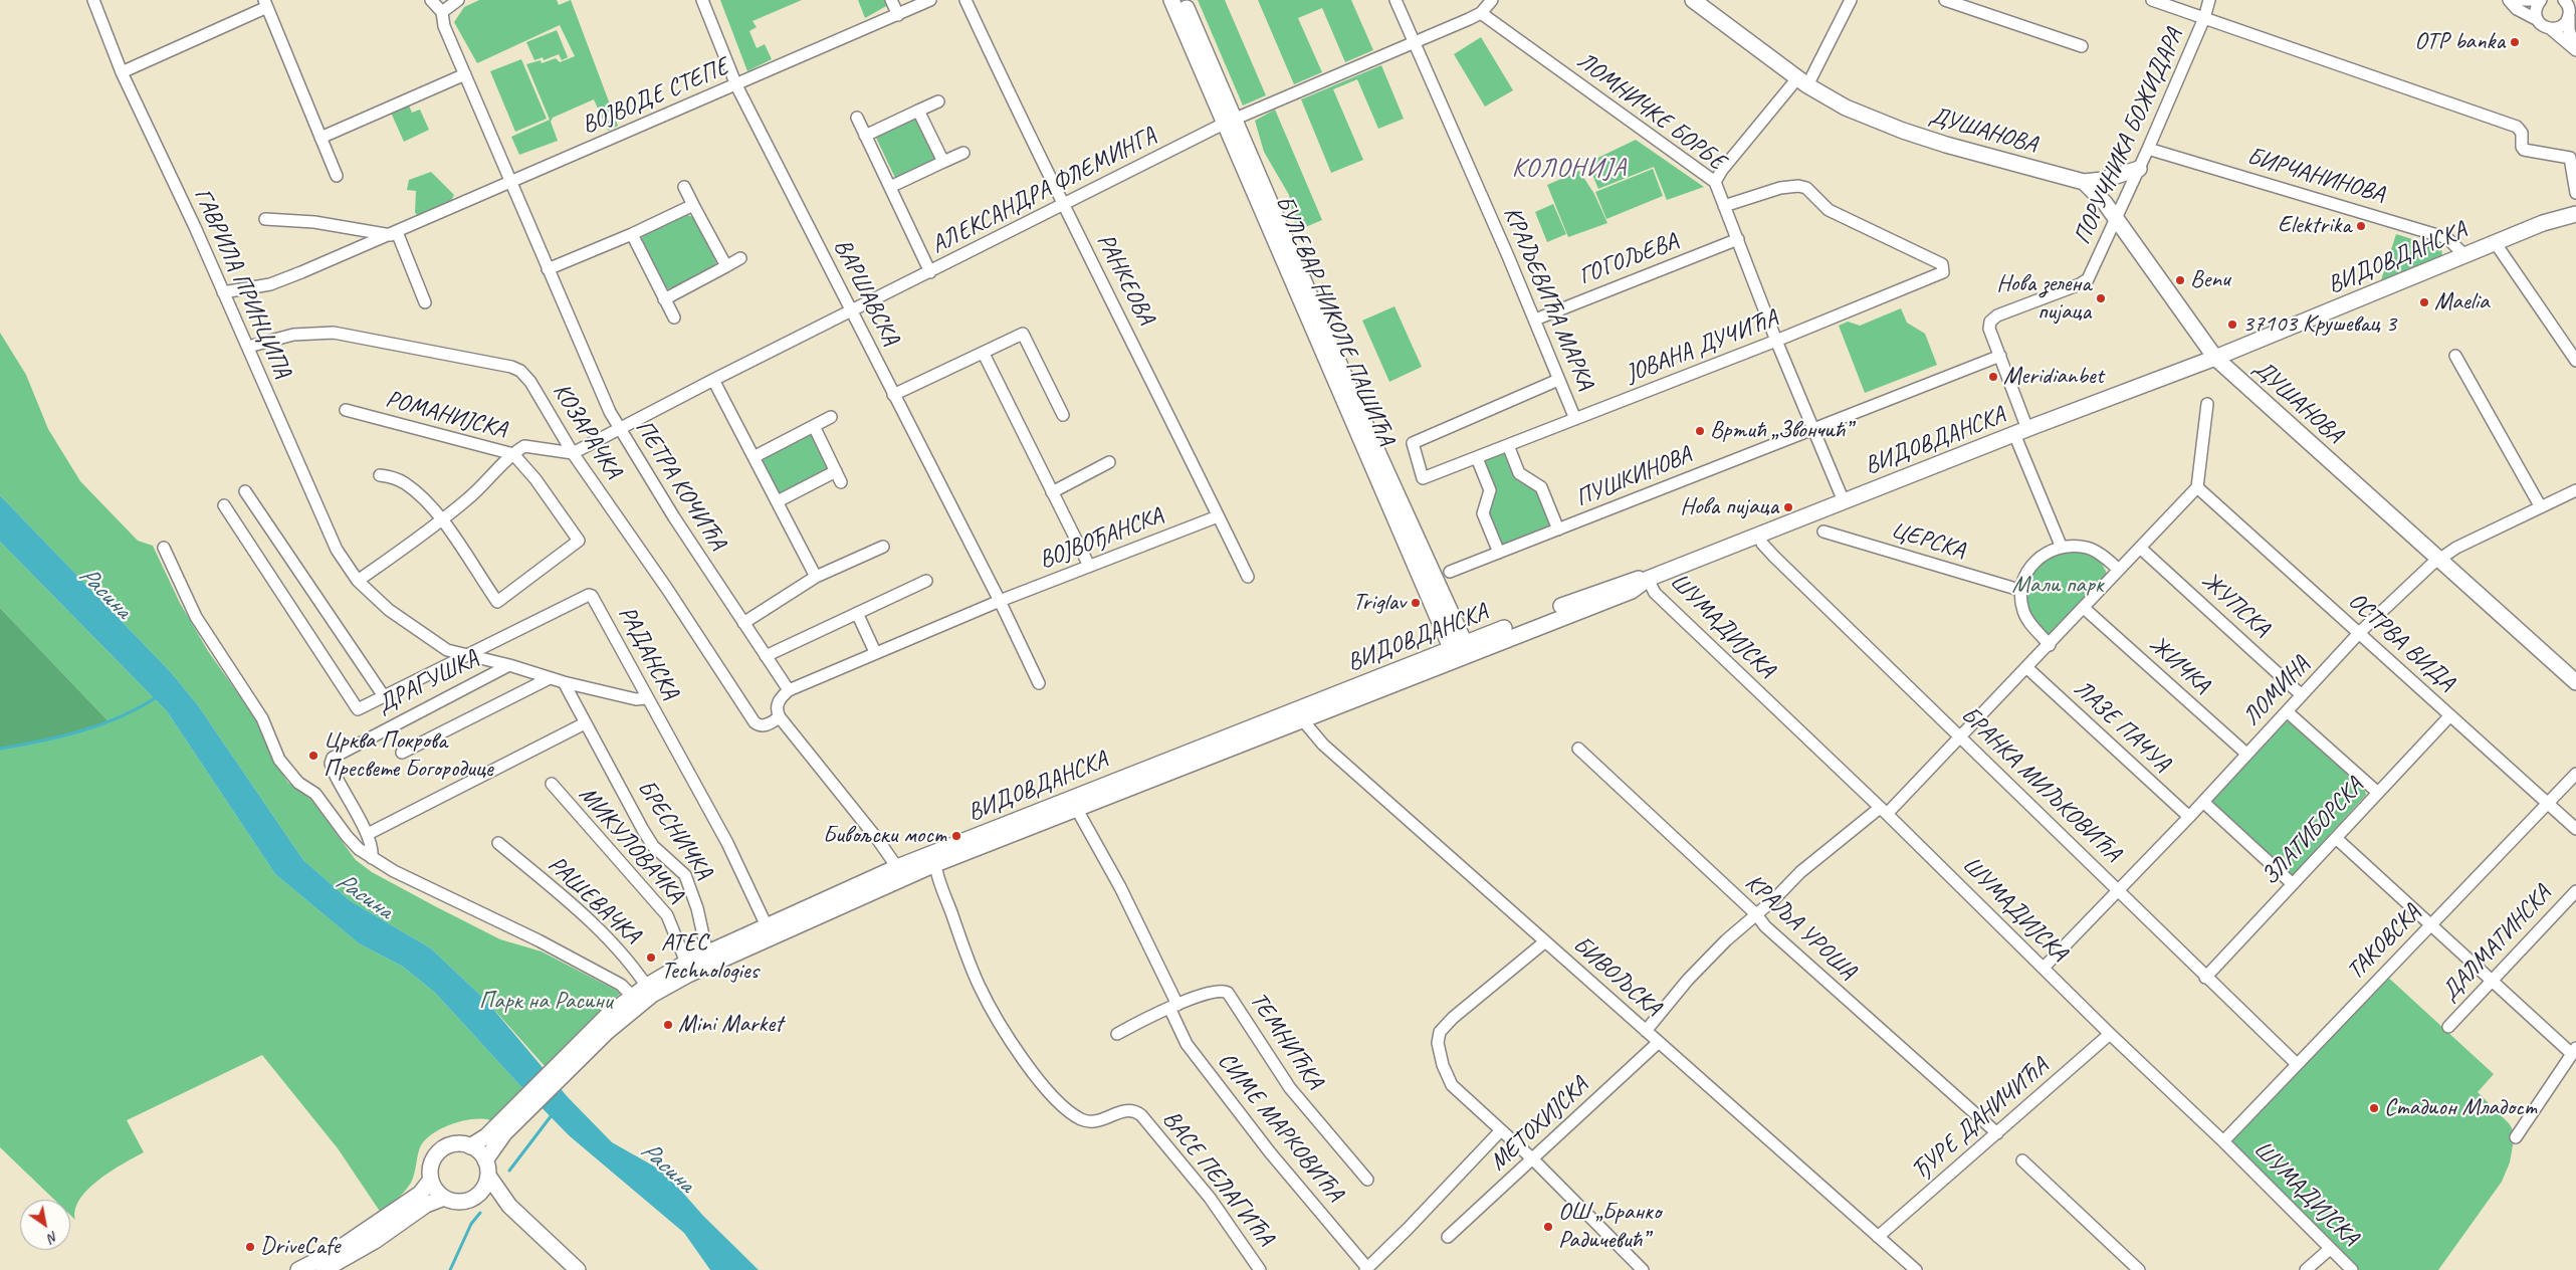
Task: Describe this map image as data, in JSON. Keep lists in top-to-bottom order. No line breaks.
{"streets":{"main road":["ДУШАНОВА","ВИДОВДАНСКА","БУЛЕВАР НИКОЛЕ ПАШИЋА"],"street":["ВОЈВОДЕ СТЕПЕ","ЛОМНИЧКЕ БОРБЕ","ПОРУЧНИКА БОЖИДАРА","БИРЧАНИНОВА","АЛЕКСАНДРА ФЛЕМИНГА","ГОГОЉЕВА","РАНКЕОВА","ГАВРИЛА ПРИНЦИПА","ВАРШАВСКА","КРАЉЕВИЋА МАРКА","ЈОВАНА ДУЧИЋА","РОМАНИЈСКА","КОЗАРАЧКА","ПУШКИНОВА","ПЕТРА КОЧИЋА","ВОЈВОЂАНСКА","ЦЕРСКА","ЖУПСКА","ШУМАДИЈСКА","ОСТРВА ВИДА","РАДАНСКА","ЖИЧКА","ДРАГУШКА","ЛОМИНА","ЛАЗЕ ПАЧУА","БРАНКА МИЉКОВИЋА","БРЕСНИЧКА","ЗЛАТИБОРСКА","МИКУЛОВАЧКА","РАШЕВАЧКА","КРАЉА УРОША","ТАКОВСКА","ДАЛМАТИНСКА","БИВОЉСКА","ТЕМНИЋКА","ЂУРЕ ДАНИЧИЋА","МЕТОХИЈСКА","СИМЕ МАРКОВИЋА","ВАСЕ ПЕЛАГИЋА"]},"crossings":[["ВОЈВОДЕ СТЕПЕ","ГАВРИЛА ПРИНЦИПА"],["ВОЈВОДЕ СТЕПЕ","ВАРШАВСКА"],["ВОЈВОДЕ СТЕПЕ","ПЕТРА КОЧИЋА"],["ЛОМНИЧКЕ БОРБЕ","АЛЕКСАНДРА ФЛЕМИНГА"],["ЛОМНИЧКЕ БОРБЕ","ВИДОВДАНСКА"],["ЛОМНИЧКЕ БОРБЕ","ГОГОЉЕВА"],["ЛОМНИЧКЕ БОРБЕ","ЈОВАНА ДУЧИЋА"],["ЛОМНИЧКЕ БОРБЕ","ПУШКИНОВА"],["ДУШАНОВА","ПОРУЧНИКА БОЖИДАРА"],["ДУШАНОВА","ВИДОВДАНСКА"],["ДУШАНОВА","ЛОМИНА"],["ПОРУЧНИКА БОЖИДАРА","БИРЧАНИНОВА"],["ПОРУЧНИКА БОЖИДАРА","ВИДОВДАНСКА"],["ПОРУЧНИКА БОЖИДАРА","ПУШКИНОВА"],["БИРЧАНИНОВА","ВИДОВДАНСКА"],["АЛЕКСАНДРА ФЛЕМИНГА","РАНКЕОВА"],["АЛЕКСАНДРА ФЛЕМИНГА","ВАРШАВСКА"],["АЛЕКСАНДРА ФЛЕМИНГА","КРАЉЕВИЋА МАРКА"],["АЛЕКСАНДРА ФЛЕМИНГА","БУЛЕВАР НИКОЛЕ ПАШИЋА"],["АЛЕКСАНДРА ФЛЕМИНГА","ПЕТРА КОЧИЋА"],["ВИДОВДАНСКА","БУЛЕВАР НИКОЛЕ ПАШИЋА"],["ВИДОВДАНСКА","ШУМАДИЈСКА"],["ВИДОВДАНСКА","РАДАНСКА"],["ВИДОВДАНСКА","БРАНКА МИЉКОВИЋА"],["ВИДОВДАНСКА","БРЕСНИЧКА"],["ВИДОВДАНСКА","МИКУЛОВАЧКА"],["ВИДОВДАНСКА","РАШЕВАЧКА"],["ВИДОВДАНСКА","БИВОЉСКА"],["ВИДОВДАНСКА","СИМЕ МАРКОВИЋА"],["ВИДОВДАНСКА","ВАСЕ ПЕЛАГИЋА"],["ГОГОЉЕВА","КРАЉЕВИЋА МАРКА"],["РАНКЕОВА","ВОЈВОЂАНСКА"],["ГАВРИЛА ПРИНЦИПА","КОЗАРАЧКА"],["ГАВРИЛА ПРИНЦИПА","РАДАНСКА"],["ГАВРИЛА ПРИНЦИПА","ДРАГУШКА"],["ГАВРИЛА ПРИНЦИПА","БРЕСНИЧКА"],["ВАРШАВСКА","ВОЈВОЂАНСКА"],["КРАЉЕВИЋА МАРКА","ЈОВАНА ДУЧИЋА"],["РОМАНИЈСКА","КОЗАРАЧКА"],["ПЕТРА КОЧИЋА","ВОЈВОЂАНСКА"],["ЖУПСКА","ЛОМИНА"],["ШУМАДИЈСКА","ЛОМИНА"],["ШУМАДИЈСКА","ТАКОВСКА"],["ШУМАДИЈСКА","ЂУРЕ ДАНИЧИЋА"],["ОСТРВА ВИДА","ЛОМИНА"],["ОСТРВА ВИДА","ЗЛАТИБОРСКА"],["ОСТРВА ВИДА","ТАКОВСКА"],["ЖИЧКА","ЛОМИНА"],["ЛОМИНА","ЛАЗЕ ПАЧУА"],["ЛОМИНА","БРАНКА МИЉКОВИЋА"],["БРАНКА МИЉКОВИЋА","ЗЛАТИБОРСКА"],["БРАНКА МИЉКОВИЋА","ТАКОВСКА"],["КРАЉА УРОША","ЂУРЕ ДАНИЧИЋА"],["БИВОЉСКА","ЂУРЕ ДАНИЧИЋА"],["БИВОЉСКА","МЕТОХИЈСКА"],["ТЕМНИЋКА","СИМЕ МАРКОВИЋА"],["МЕТОХИЈСКА","СИМЕ МАРКОВИЋА"]],"districts":["КОЛОНИЈА"],"water":["Расина"],"parks":["Мали парк","Парк на Расини"],"places":["OTP banka","Elektrika","Benu","Нова зелена пијаца","Maelia","37103 Крушевац 3","Meridianbet","Вртић „Звончић”","Нова пијаца","Triglav","Црква Покрова Пресвете Богородице","Бивољски мост","ATEC Technologies","Mini Market","Стадион Младост","ОШ „Бранко Радичевић”","DriveCafe"],"north":"bottom right"}
